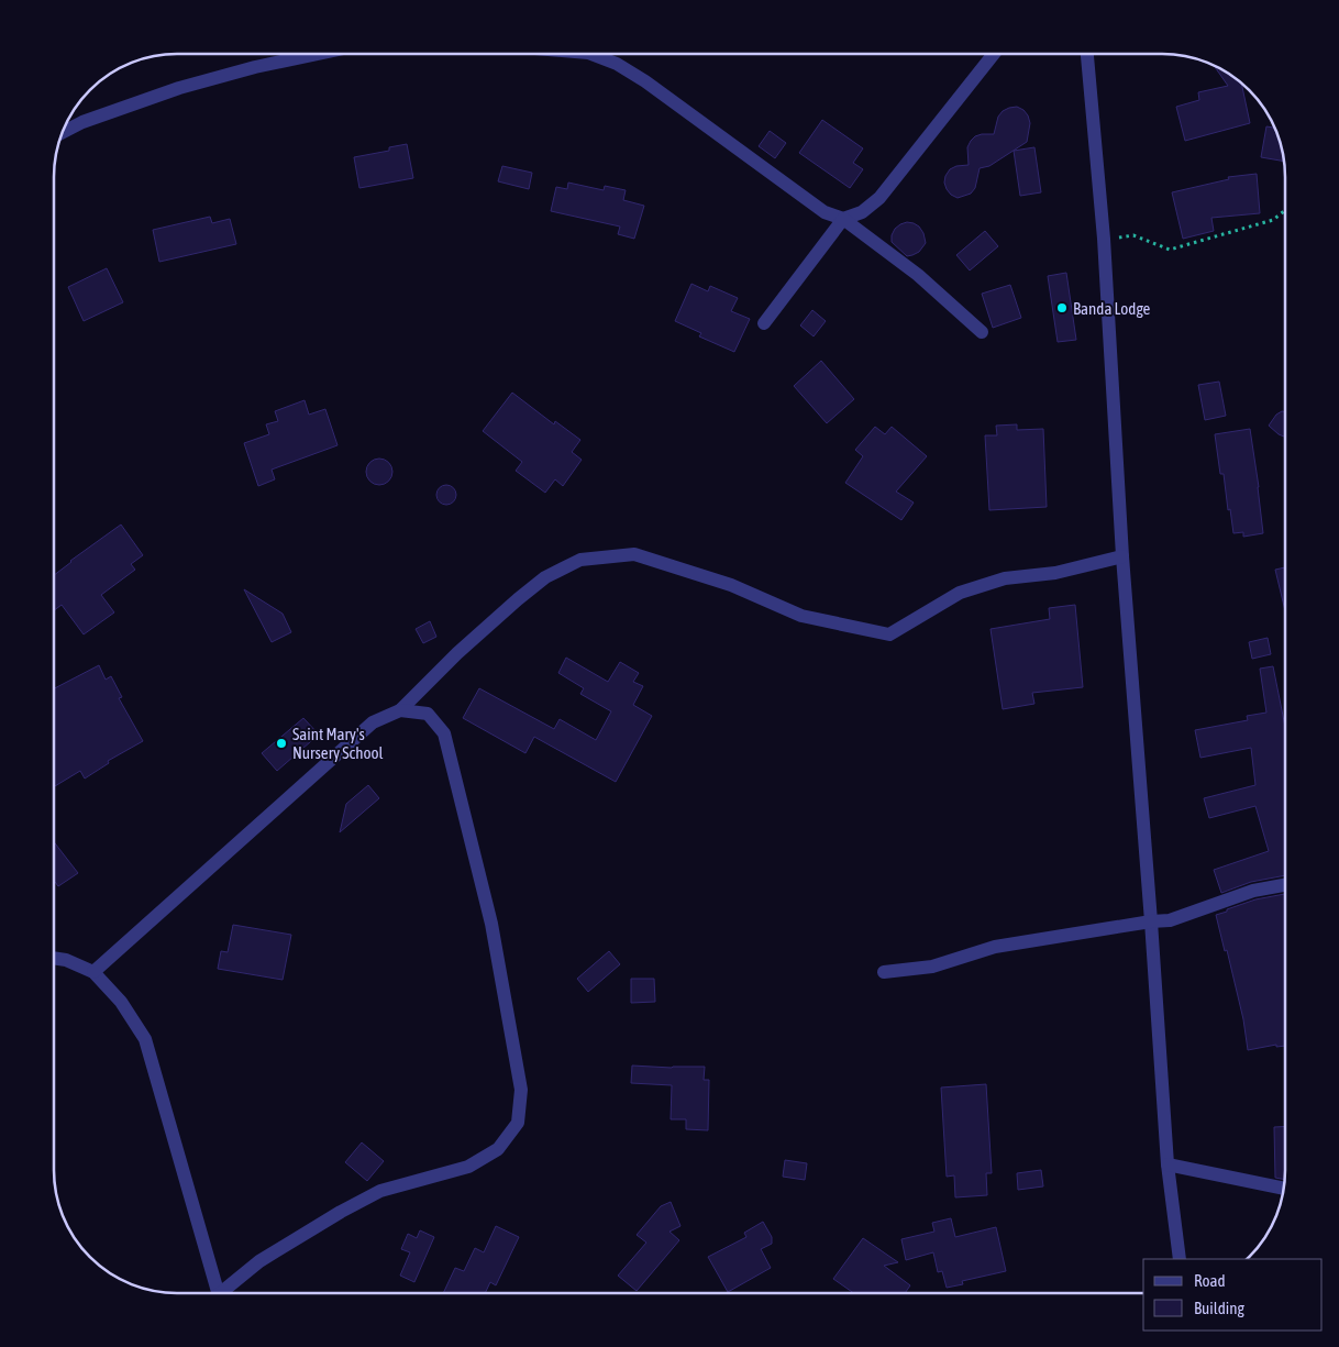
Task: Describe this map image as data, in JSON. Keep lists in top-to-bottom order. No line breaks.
{"places":["Banda Lodge","Saint Mary's Nursery School"],"legend":["Road","Building"]}
